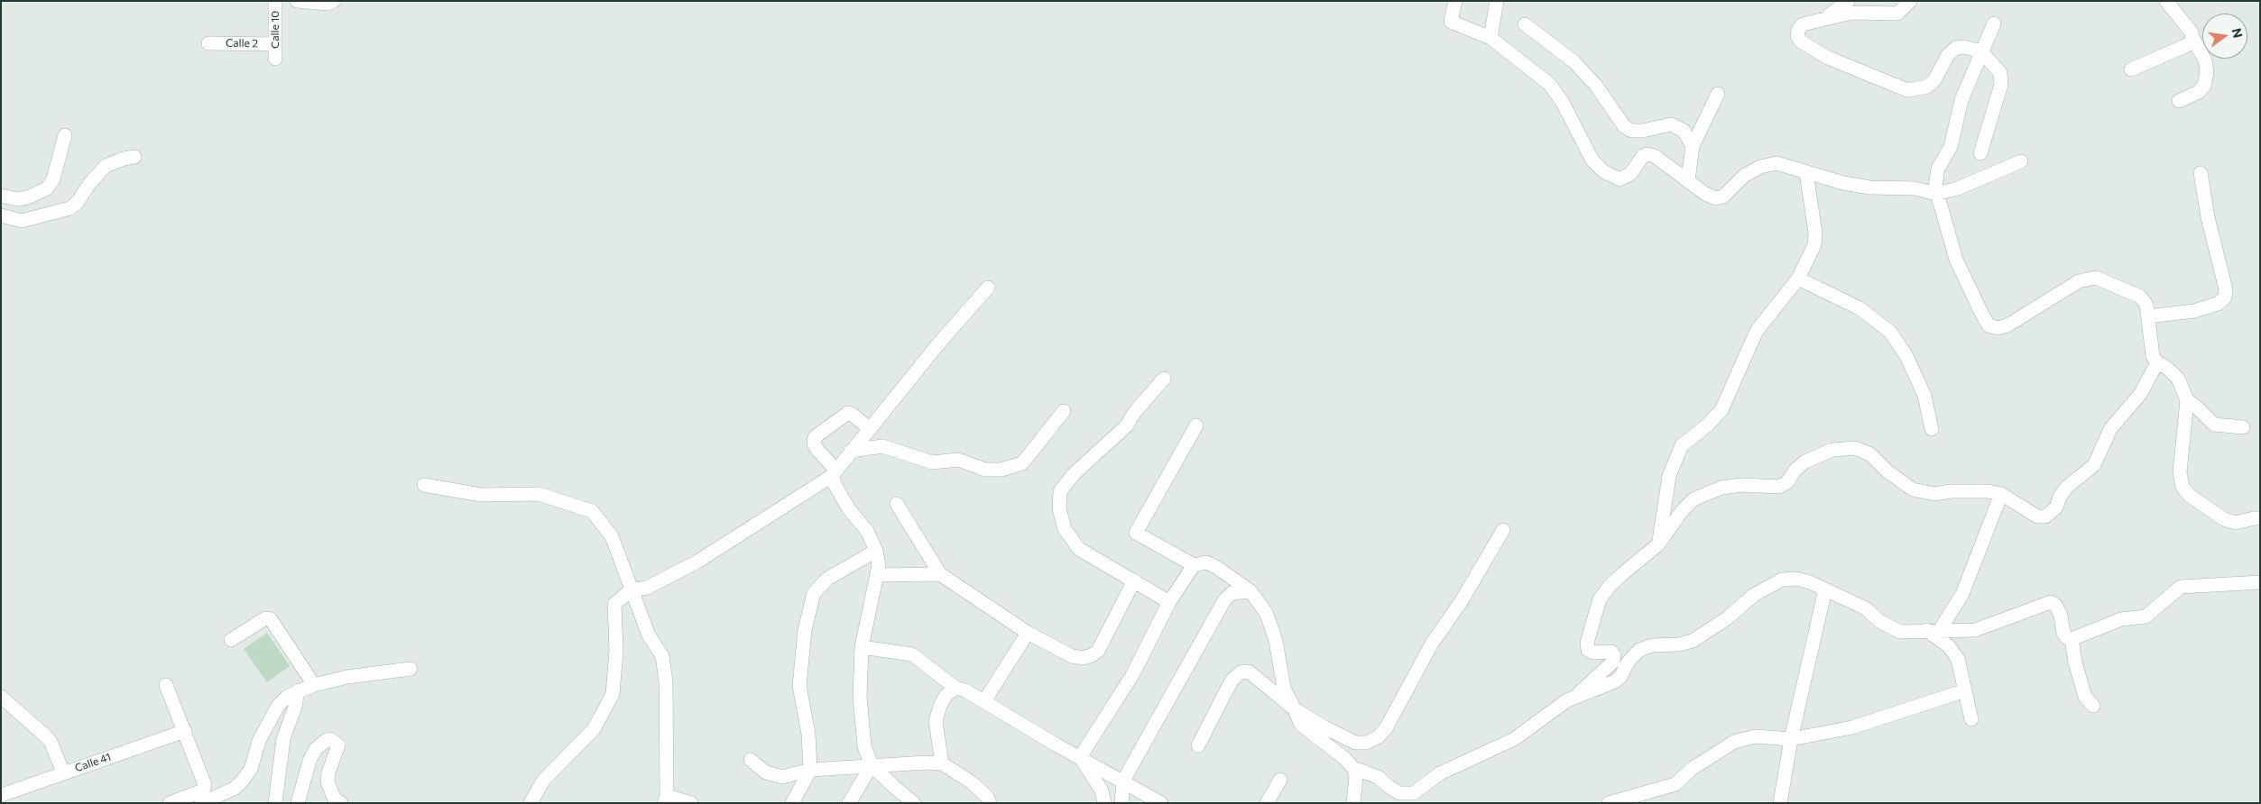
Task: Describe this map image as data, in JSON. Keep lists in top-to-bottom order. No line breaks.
{"streets":{"street":["Calle 10","Calle 2","Calle 41"]},"crossings":[["Calle 10","Calle 2"]],"north":"right"}
